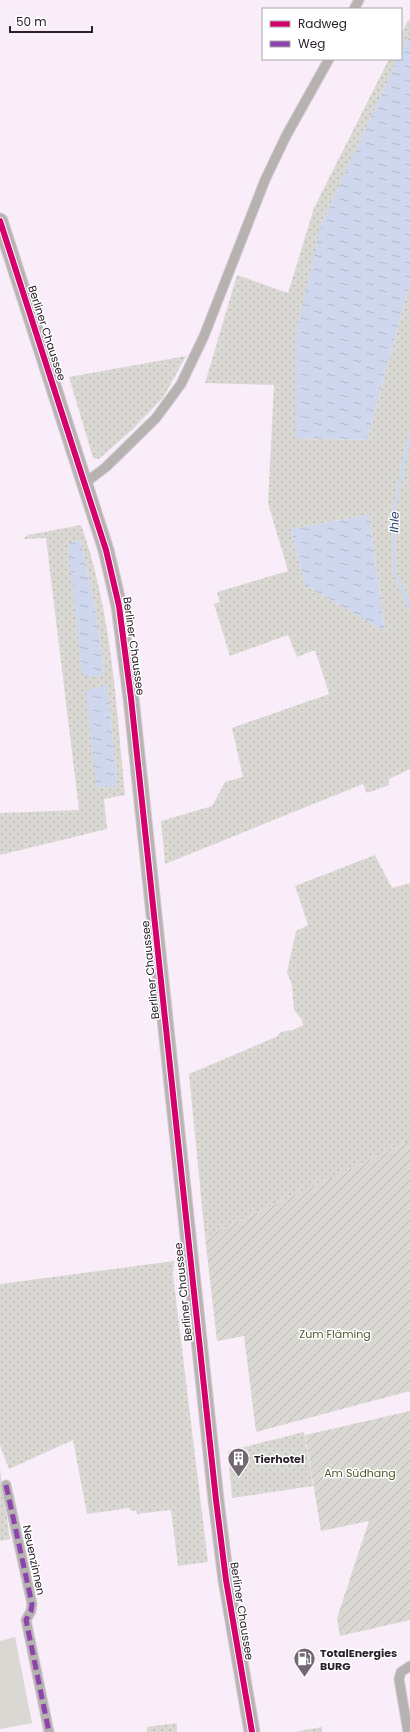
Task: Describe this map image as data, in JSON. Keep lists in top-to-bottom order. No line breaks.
{"streets":{"main road":["Berliner Chaussee"],"street":["Neuenzinnen"]},"water":["Ihle"],"parks":["Zum Fläming","Am Südhang"],"places":{"building":["Tierhotel"],"fuel station":["TotalEnergies BURG"]},"legend":["Radweg","Weg"],"scale_bar":"50 m"}
